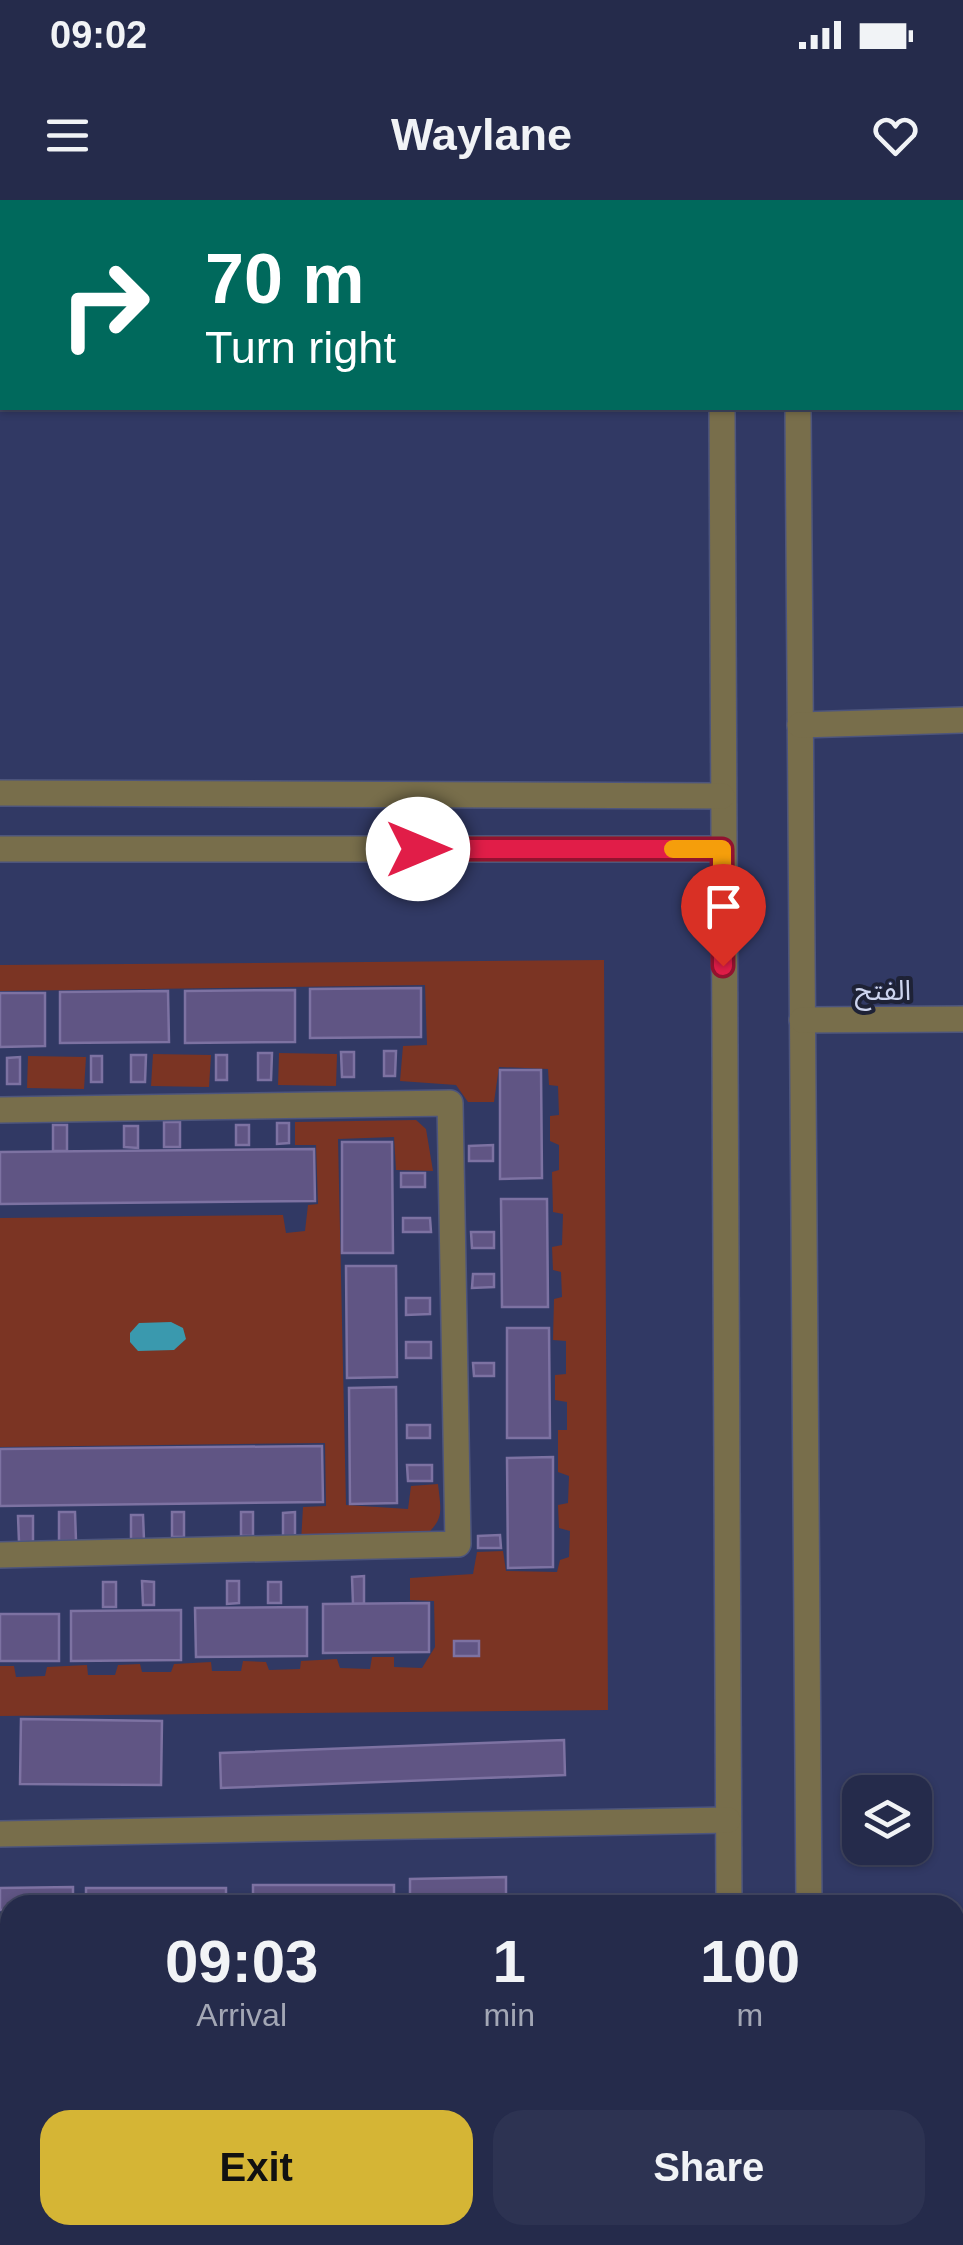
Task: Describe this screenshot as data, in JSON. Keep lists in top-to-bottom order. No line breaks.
{"streets":{"street":["الفتح"]},"page":{"status":"09:02","header":"Waylane","turn":["70 m","Turn right"],"eta":["09:03","Arrival","1","min","100","m"],"buttons":["Exit","Share"]}}
